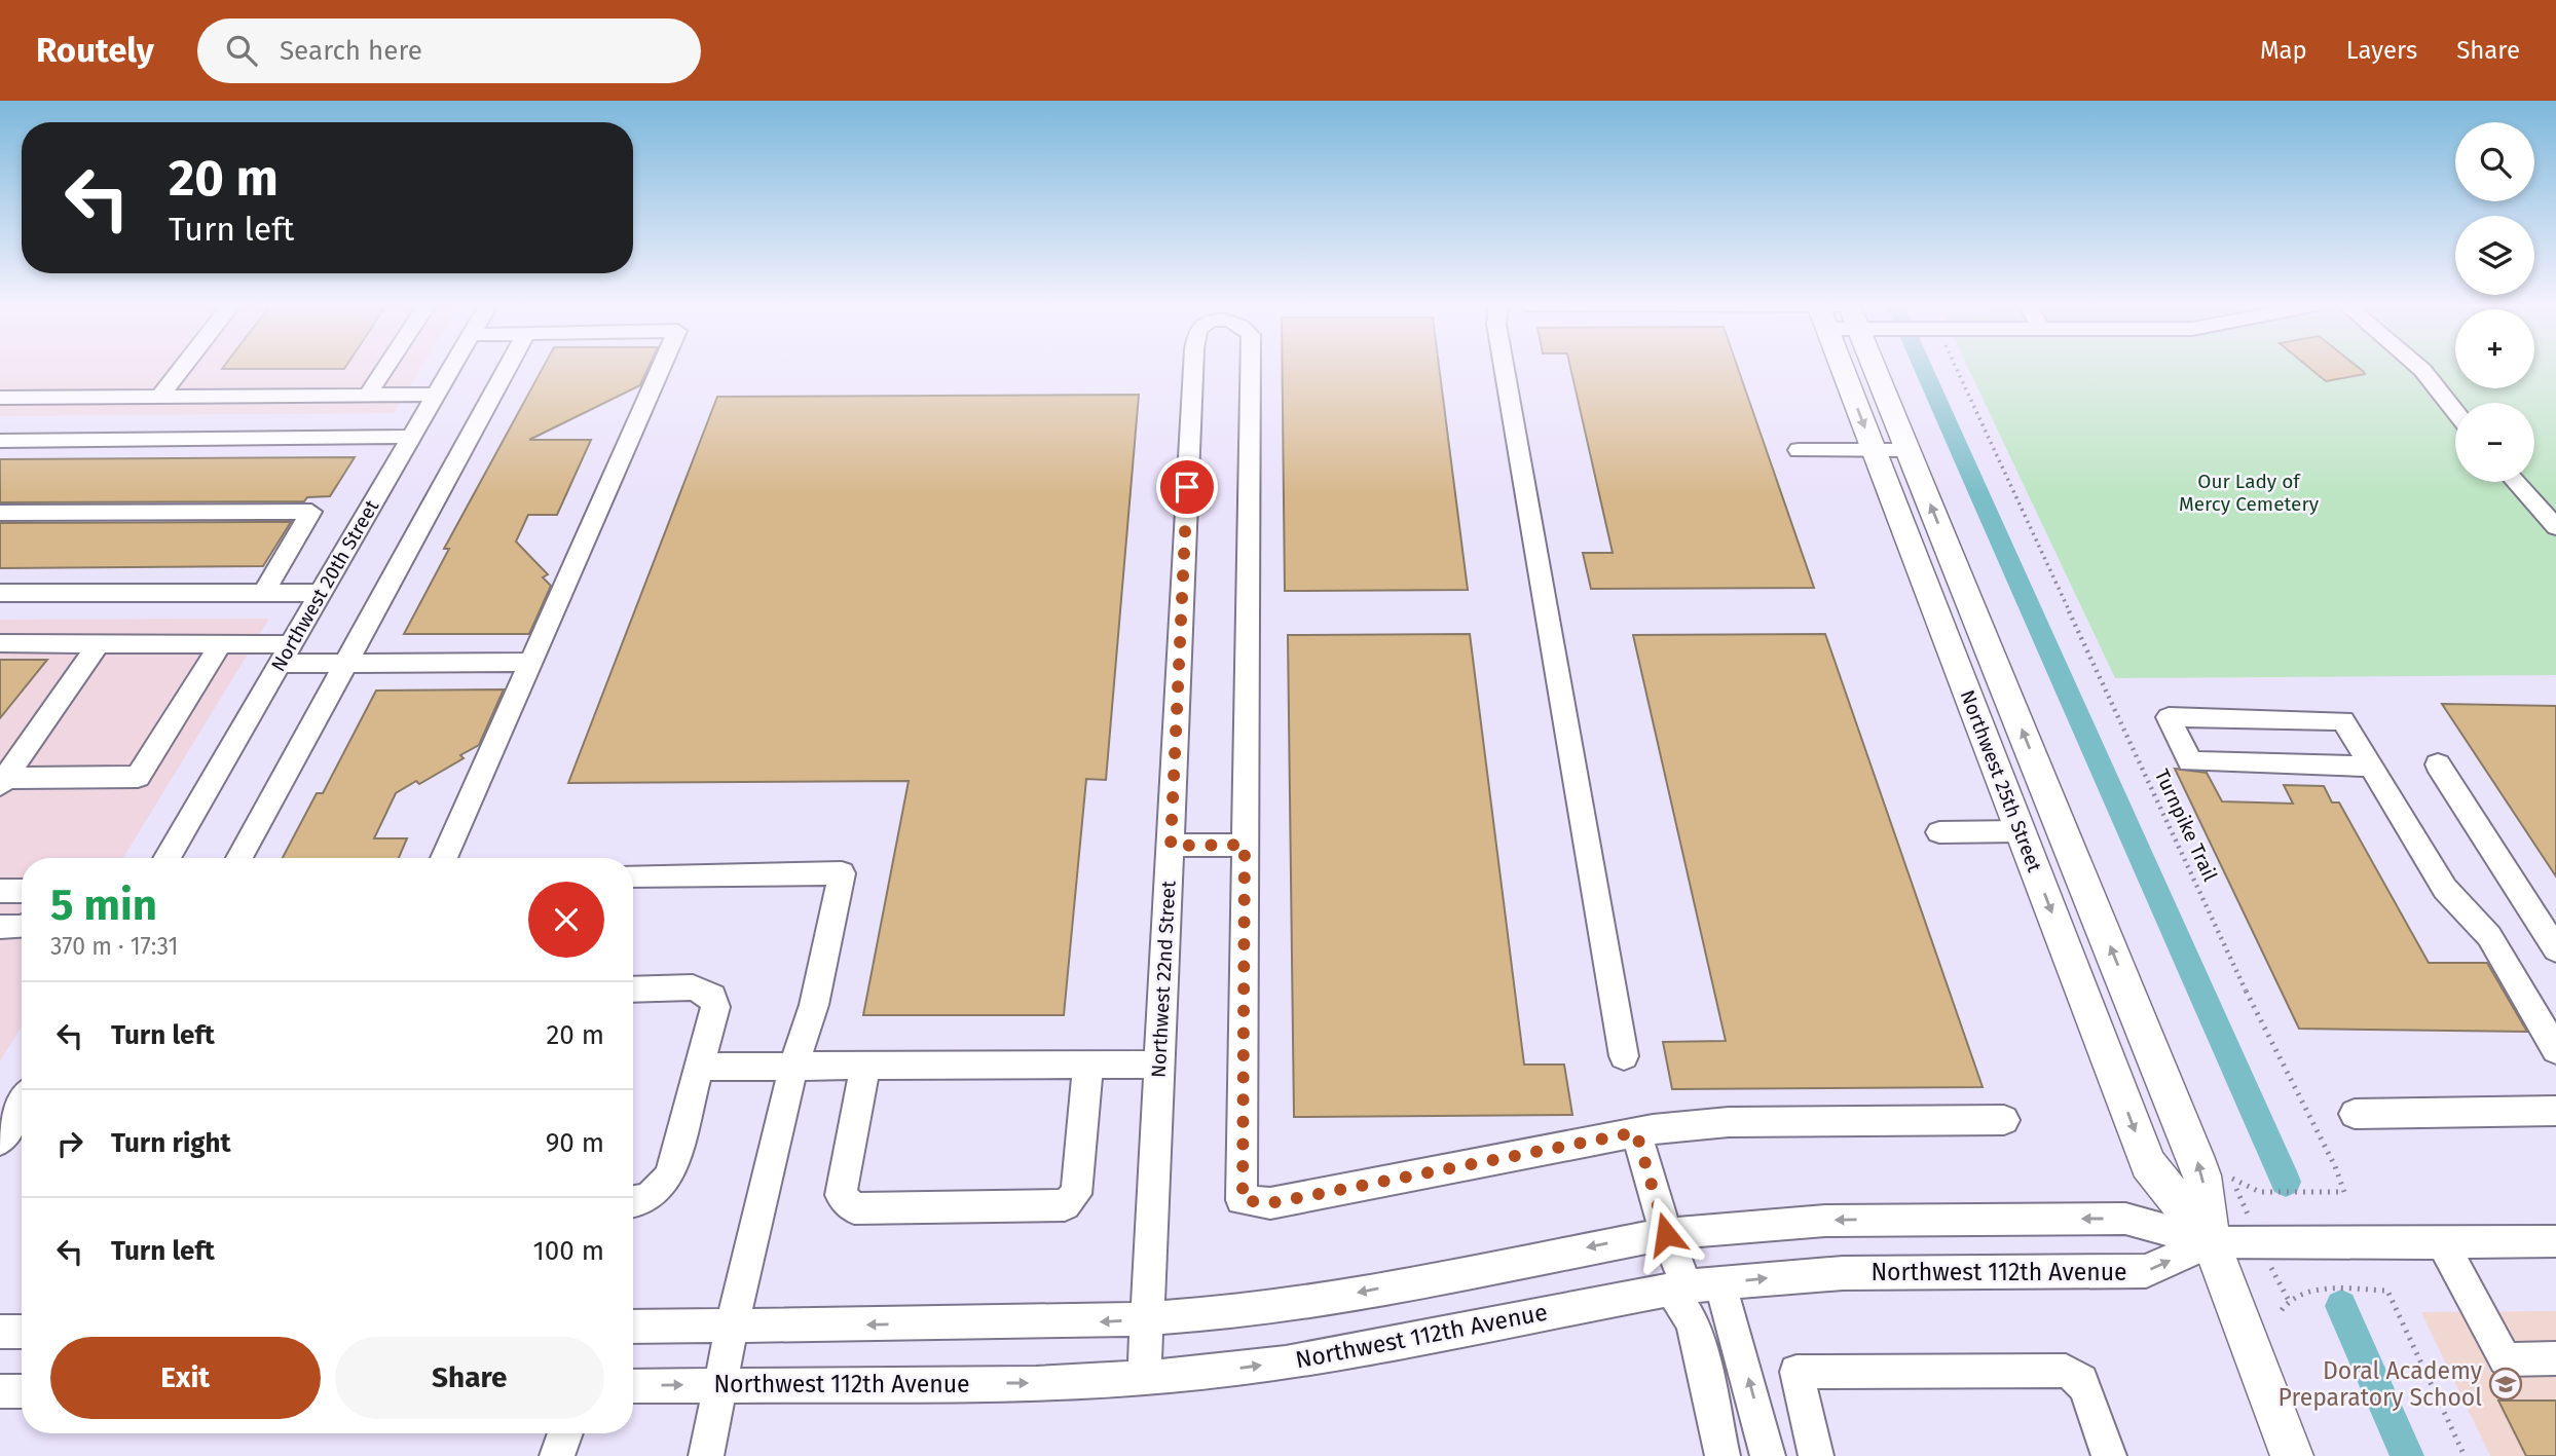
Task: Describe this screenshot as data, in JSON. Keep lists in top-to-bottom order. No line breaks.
{"streets":{"main road":["Northwest 25th Street"],"street":["Northwest 20th Street","Northwest 22nd Street","Northwest 112th Avenue"],"path":["Turnpike Trail"]},"crossings":[["Northwest 25th Street","Northwest 112th Avenue"],["Northwest 22nd Street","Northwest 112th Avenue"]],"parks":["Our Lady of Mercy Cemetery"],"places":{"school or university":["Doral Academy Preparatory School"]},"page":{"header":"Routely","search":"Search here","nav":["Map","Layers","Share"],"map_buttons":["+","−"],"turn":["20 m","Turn left"],"heading":["5 min","370 m · 17:31"],"list":[{"name":"Turn left","value":"20 m"},{"name":"Turn right","value":"90 m"},{"name":"Turn left","value":"100 m"}],"buttons":["Exit","Share"]}}
